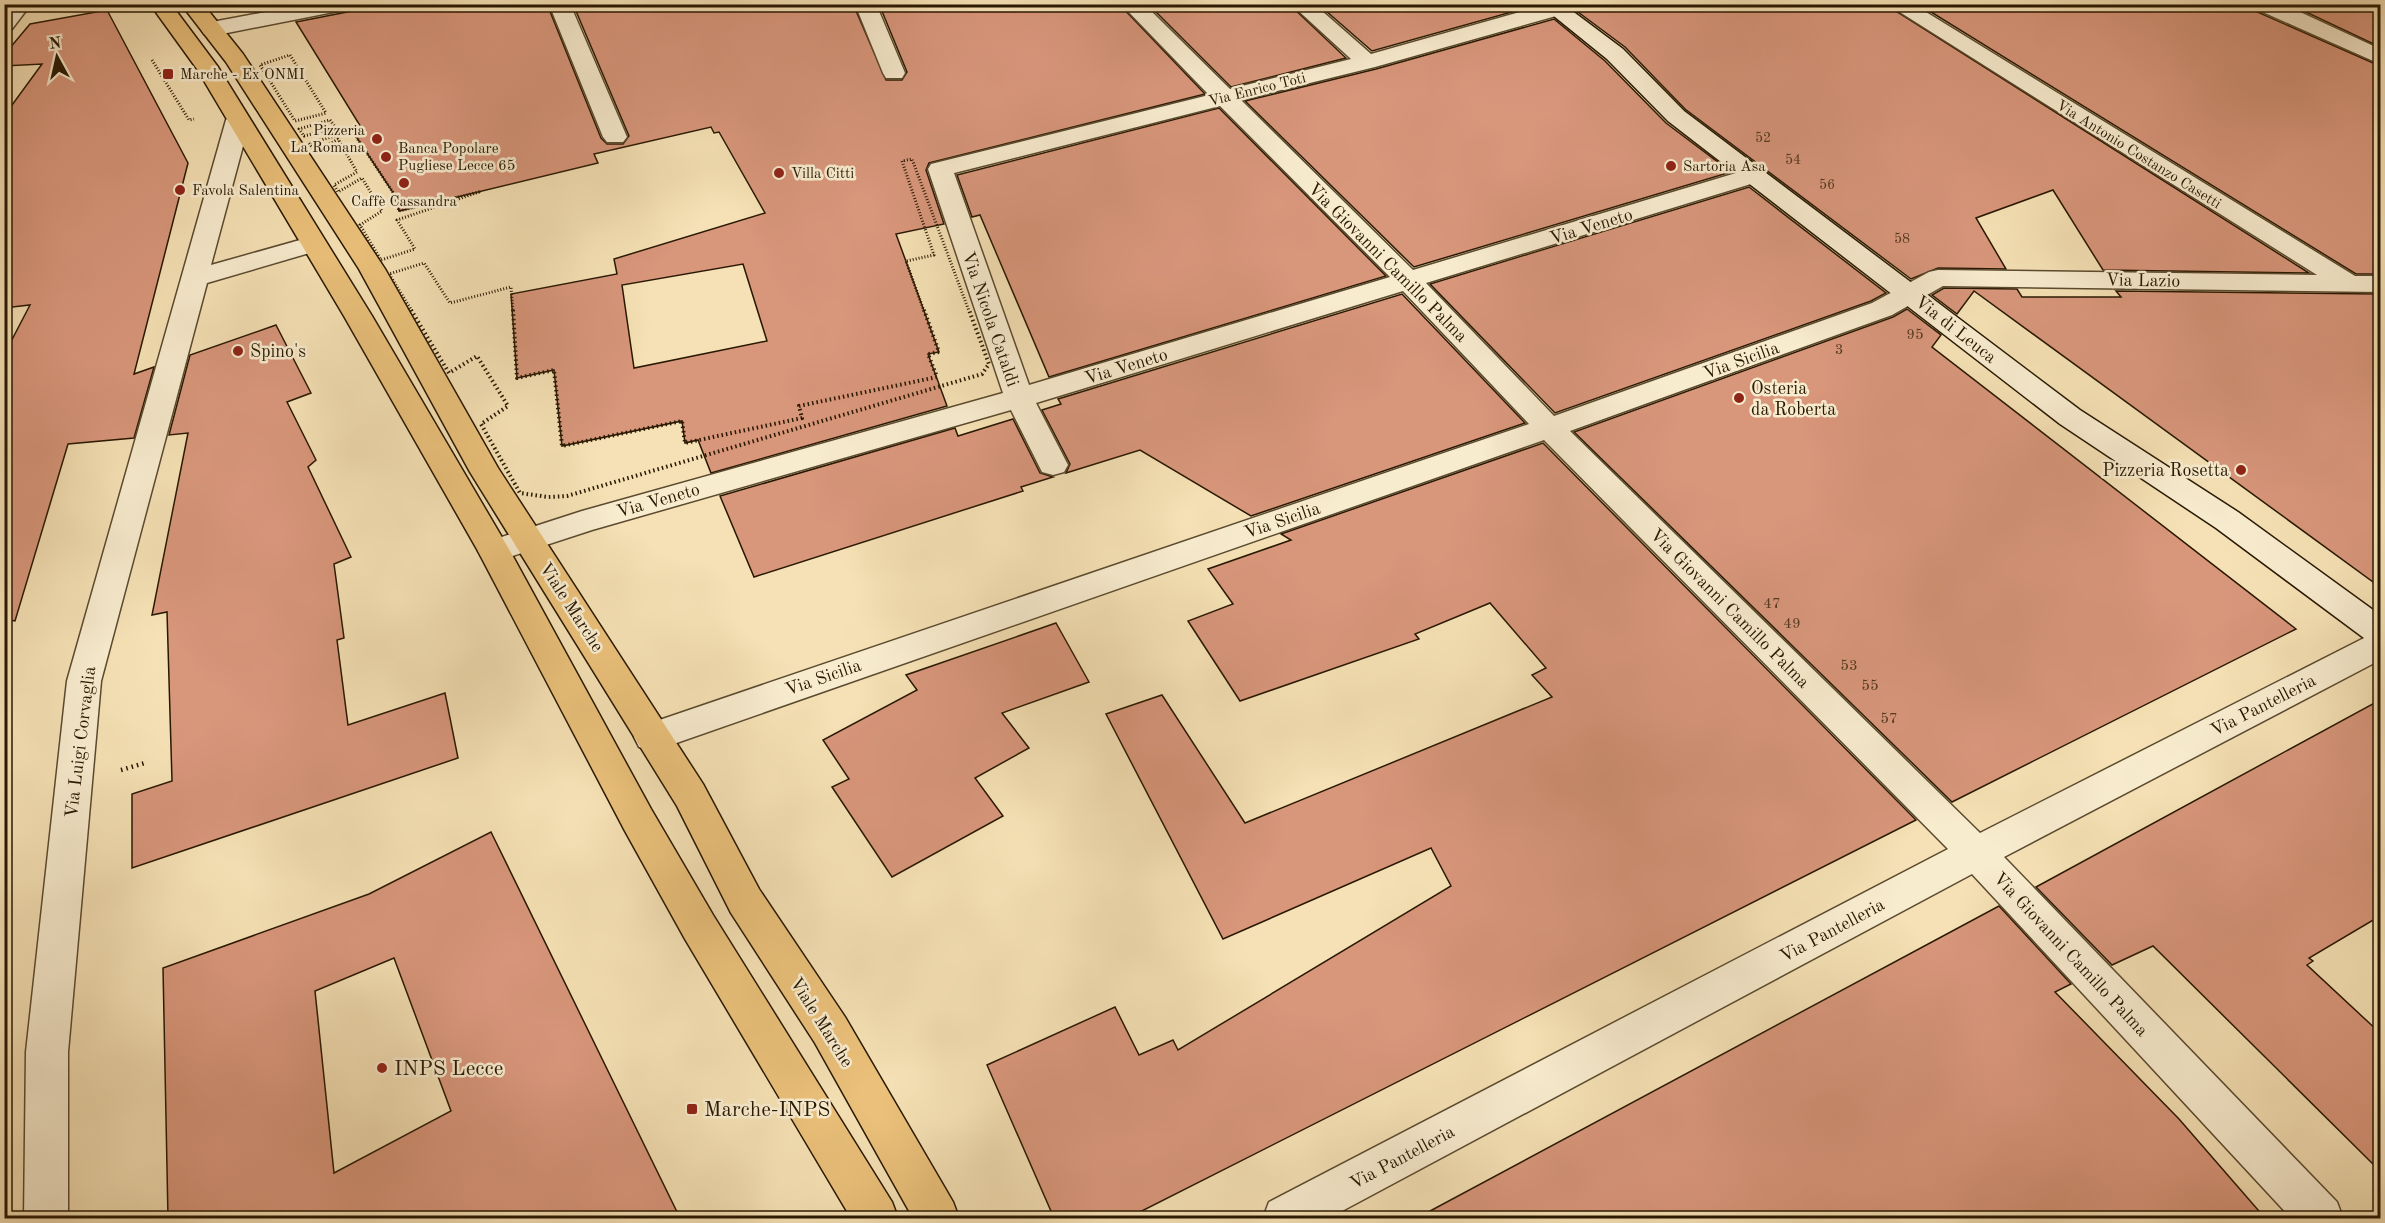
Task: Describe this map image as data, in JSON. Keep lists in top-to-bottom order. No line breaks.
{"streets":{"main road":["Viale Marche"],"street":["Via Enrico Toti","Via Antonio Costanzo Casetti","Via Veneto","Via Giovanni Camillo Palma","Via Lazio","Via Nicola Cataldi","Via di Leuca","Via Sicilia","Via Pantelleria","Via Luigi Corvaglia"]},"crossings":[["Via Enrico Toti","Via Giovanni Camillo Palma"],["Via Enrico Toti","Via Nicola Cataldi"],["Via Enrico Toti","Via di Leuca"],["Via Antonio Costanzo Casetti","Via Lazio"],["Via Veneto","Via Giovanni Camillo Palma"],["Via Veneto","Via Nicola Cataldi"],["Via Veneto","Via di Leuca"],["Via Veneto","Viale Marche"],["Via Giovanni Camillo Palma","Via Sicilia"],["Via Giovanni Camillo Palma","Via Pantelleria"],["Via Lazio","Via di Leuca"],["Via Lazio","Via Sicilia"],["Via di Leuca","Via Sicilia"],["Via Sicilia","Viale Marche"]],"places":{"transit":["Marche - Ex ONMI","Marche-INPS"],"other":["Pizzeria La Romana","Banca Popolare Pugliese Lecce 65","Sartoria Asa","Villa Citti","Caffè Cassandra","Favola Salentina","Spino's","Osteria da Roberta","Pizzeria Rosetta","INPS Lecce"]},"house_numbers":["52","54","56","58","95","3","47","49","53","55","57"],"north":"top"}
